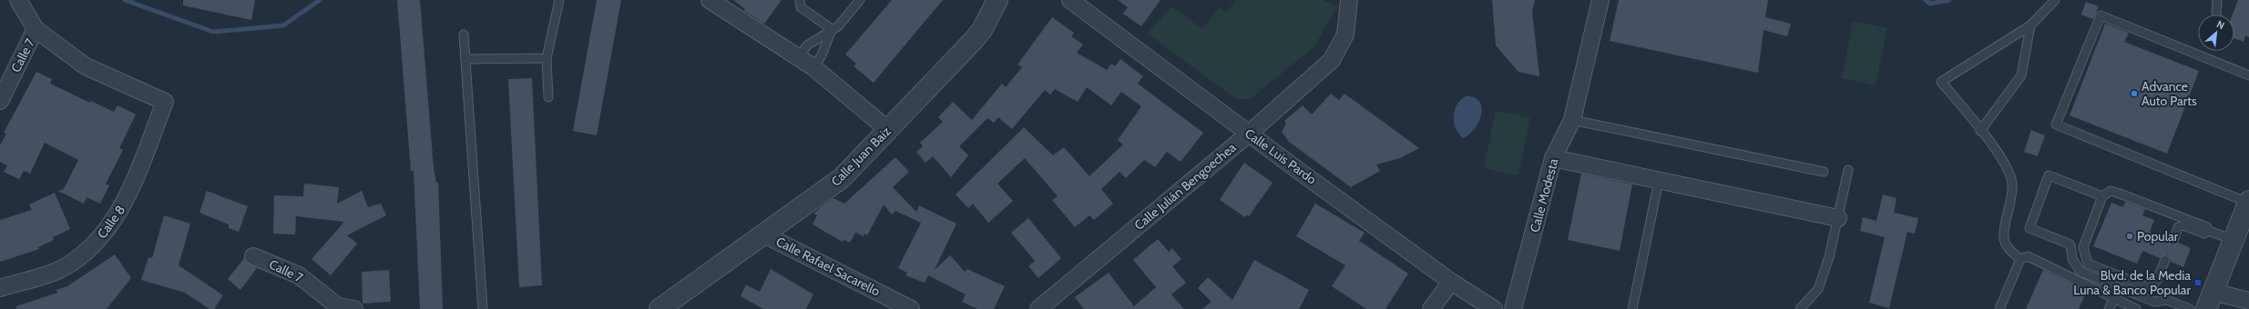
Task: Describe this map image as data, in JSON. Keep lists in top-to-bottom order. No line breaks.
{"streets":{"street":["Calle 7","Calle Juan Baiz","Calle Luis Pardo","Calle Julián Bengoechea","Calle Modesta","Calle 8","Calle Rafael Sacarello"]},"crossings":[["Calle 7","Calle 8"],["Calle Juan Baiz","Calle Rafael Sacarello"],["Calle Luis Pardo","Calle Julián Bengoechea"]],"places":{"other":["Advance Auto Parts","Popular"],"transit":["Blvd. de la Media Luna & Banco Popular"]},"north":"top right"}
